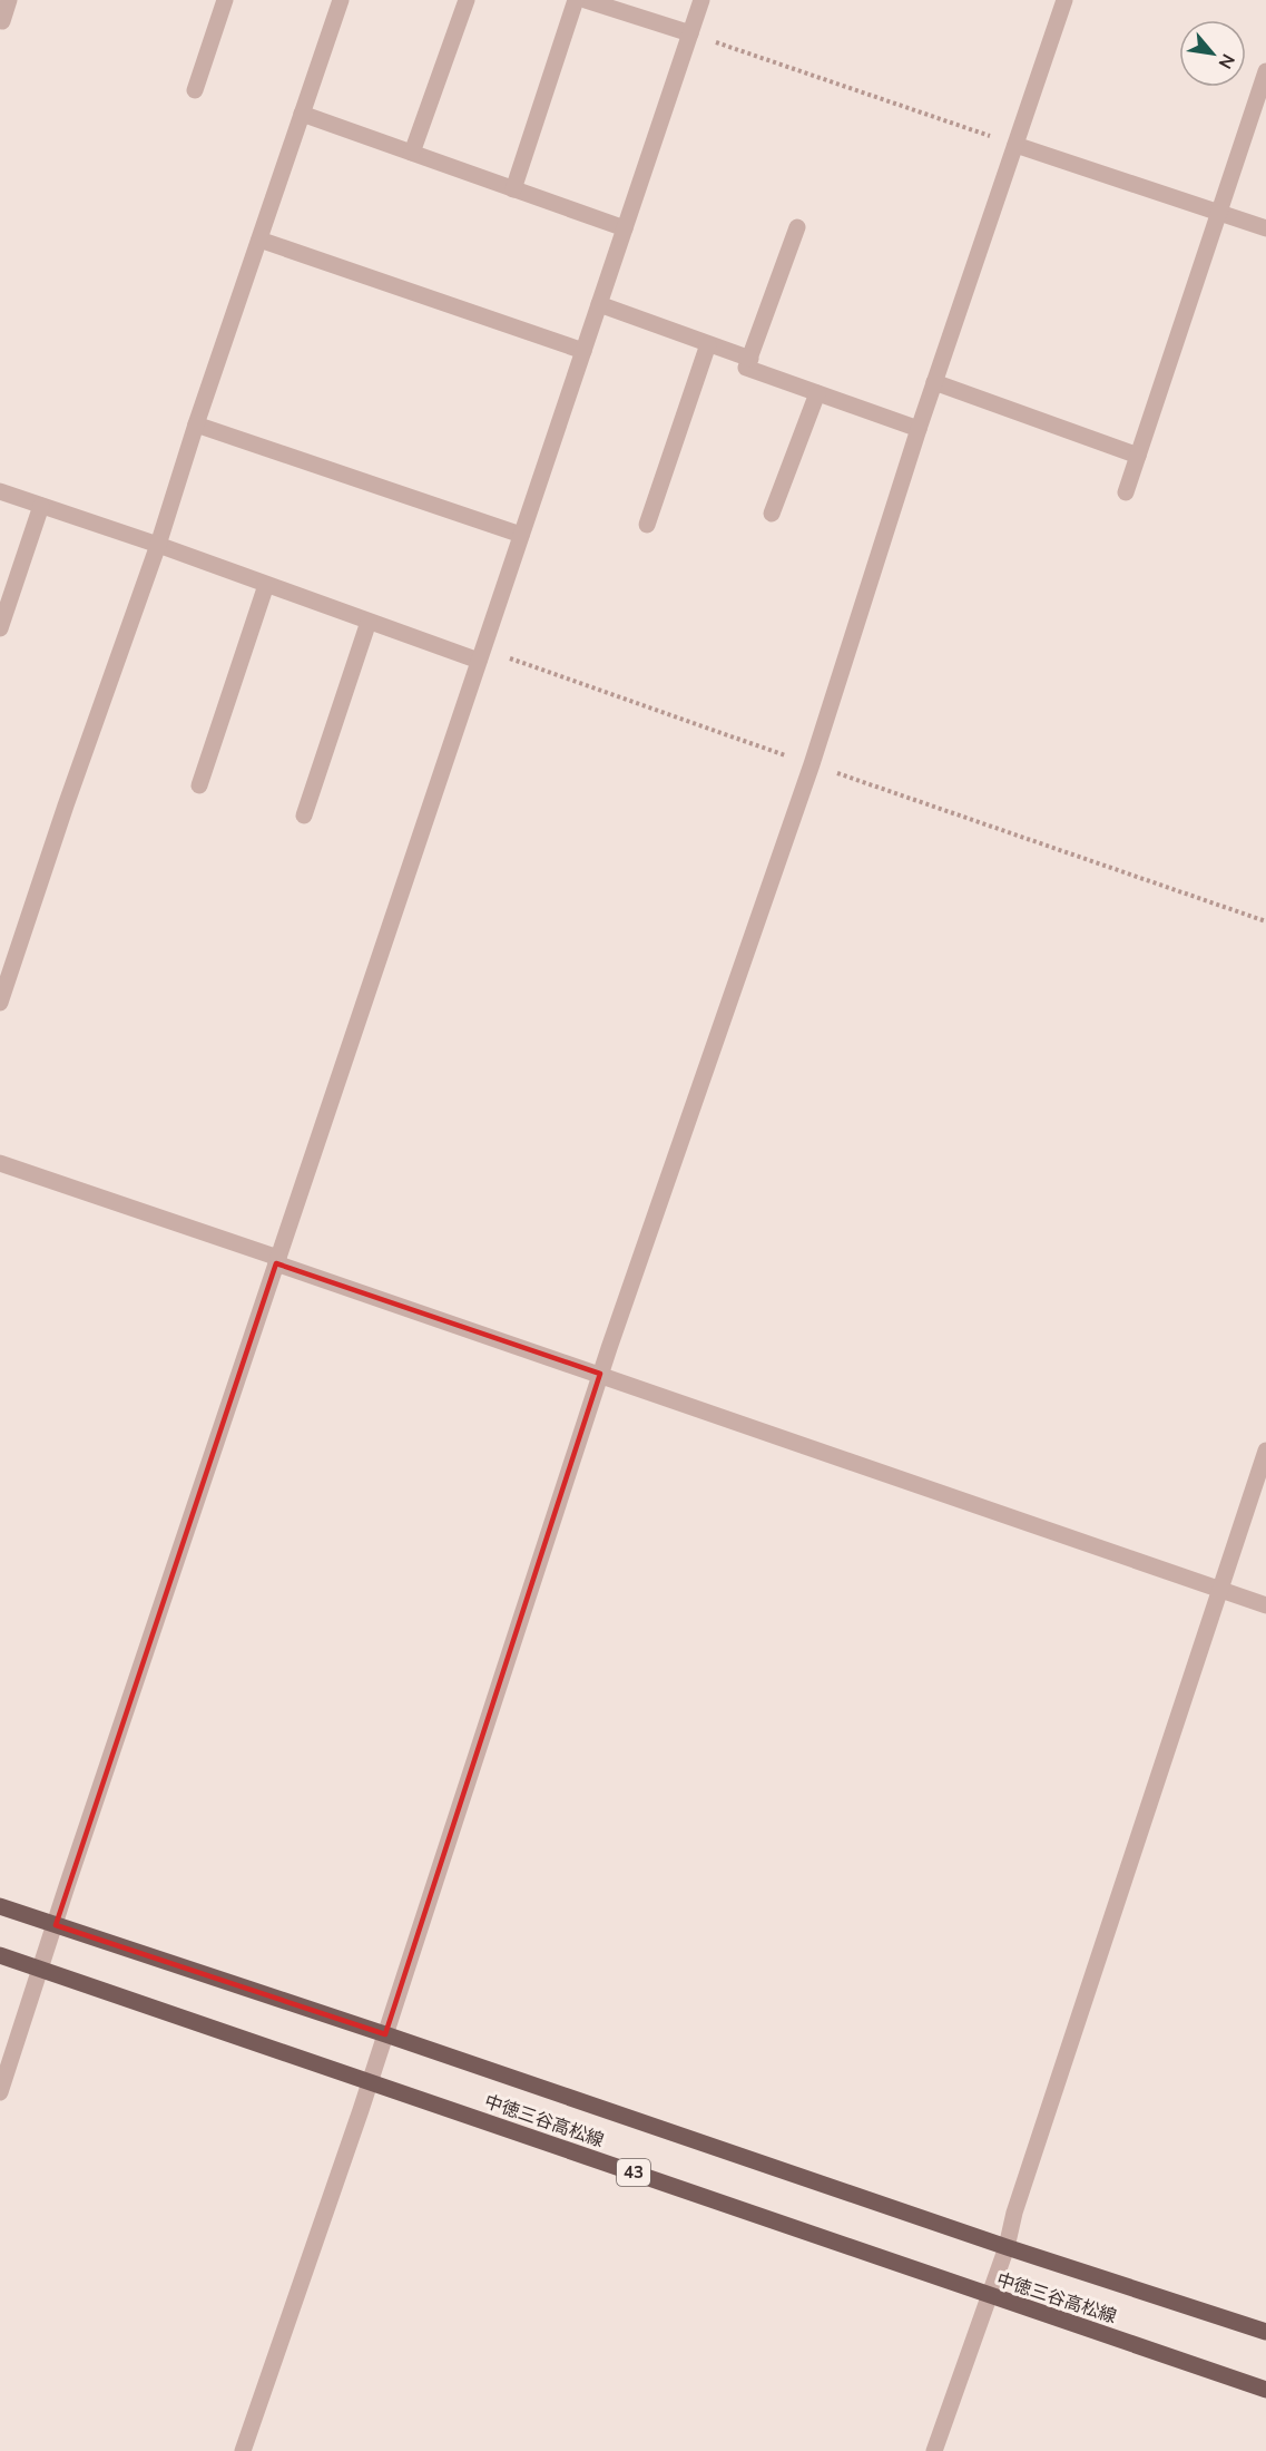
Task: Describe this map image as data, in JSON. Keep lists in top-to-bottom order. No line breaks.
{"streets":{"main road":["中徳三谷高松線","43"]},"north":"bottom right"}
